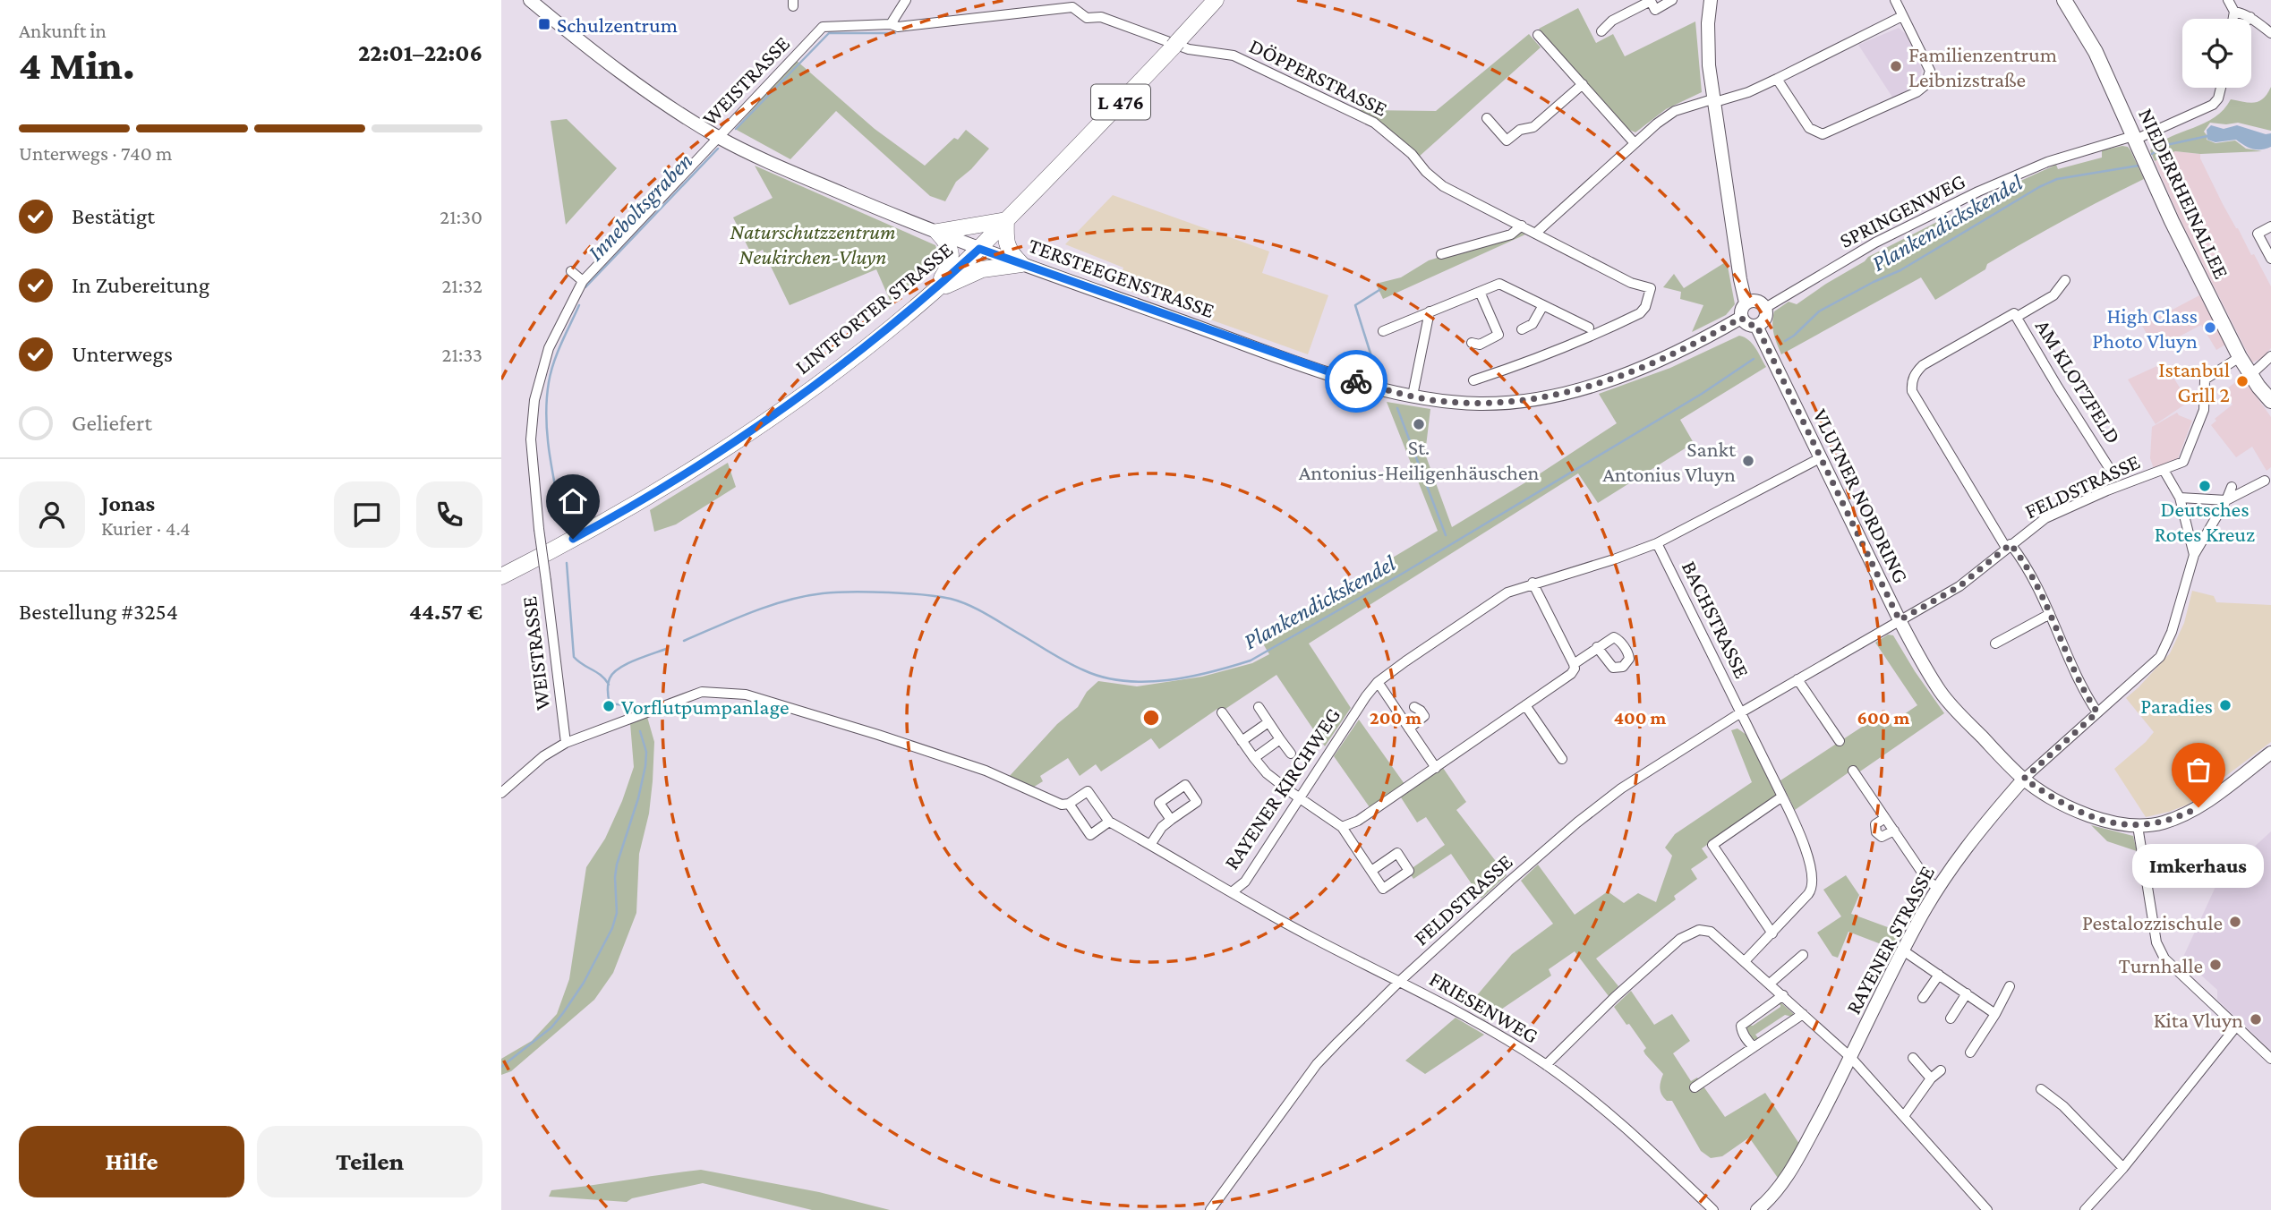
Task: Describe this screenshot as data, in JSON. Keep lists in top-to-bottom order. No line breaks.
{"streets":{"main road":["L 476","NIEDERRHEINALLEE","LINTFORTER STRASSE"],"street":["DÖPPERSTRASSE","WEISTRASSE","SPRINGENWEG","TERSTEEGENSTRASSE","AM KLOTZFELD","FELDSTRASSE","VLUYNER NORDRING","BACHSTRASSE","RAYENER KIRCHWEG","RAYENER STRASSE","FRIESENWEG"]},"crossings":[["DÖPPERSTRASSE","WEISTRASSE"],["WEISTRASSE","TERSTEEGENSTRASSE"],["NIEDERRHEINALLEE","SPRINGENWEG"],["NIEDERRHEINALLEE","FELDSTRASSE"],["SPRINGENWEG","TERSTEEGENSTRASSE"],["SPRINGENWEG","VLUYNER NORDRING"],["TERSTEEGENSTRASSE","LINTFORTER STRASSE"],["TERSTEEGENSTRASSE","VLUYNER NORDRING"],["FELDSTRASSE","VLUYNER NORDRING"],["FELDSTRASSE","BACHSTRASSE"],["FELDSTRASSE","FRIESENWEG"],["VLUYNER NORDRING","RAYENER KIRCHWEG"],["VLUYNER NORDRING","RAYENER STRASSE"],["BACHSTRASSE","RAYENER KIRCHWEG"],["RAYENER KIRCHWEG","FRIESENWEG"]],"water":["Inneboltsgraben","Plankendickskendel"],"parks":["Naturschutzzentrum Neukirchen-Vluyn"],"places":{"transit":["Schulzentrum"],"other":["Familienzentrum Leibnizstraße","High Class Photo Vluyn","Istanbul Grill 2","St. Antonius-Heiligenhäuschen","Sankt Antonius Vluyn","Deutsches Rotes Kreuz","Paradies","Vorflutpumpanlage","Imkerhaus","Pestalozzischule","Turnhalle","Kita Vluyn"]},"page":{"heading":["4 Min.","Ankunft in","22:01–22:06"],"panel":["Jonas","Kurier · 4.4","Bestellung #3254","44.57 €"],"bar":"Unterwegs · 740 m","list":[["Bestätigt","21:30"],["In Zubereitung","21:32"],["Unterwegs","21:33"],"Geliefert"],"bubble":"Imkerhaus","buttons":["Hilfe","Teilen"]},"rings":["200 m","400 m","600 m"]}
